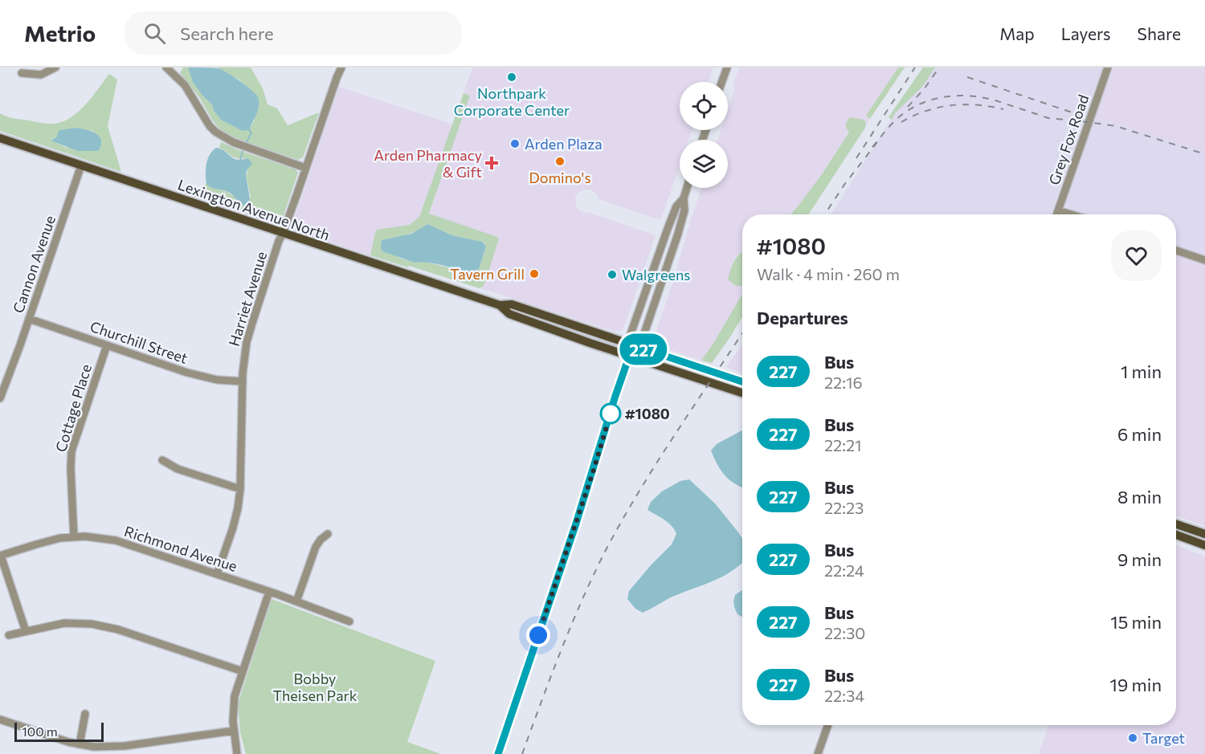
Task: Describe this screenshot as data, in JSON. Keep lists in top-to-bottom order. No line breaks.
{"streets":{"main road":["Lexington Avenue North"],"street":["Grey Fox Road","Cannon Avenue","Harriet Avenue","Churchill Street","Cottage Place","Richmond Avenue"]},"crossings":[["Lexington Avenue North","Cannon Avenue"],["Lexington Avenue North","Harriet Avenue"],["Cannon Avenue","Churchill Street"],["Harriet Avenue","Churchill Street"],["Harriet Avenue","Richmond Avenue"],["Churchill Street","Cottage Place"],["Cottage Place","Richmond Avenue"]],"parks":["Bobby Theisen Park"],"places":{"other":["Northpark Corporate Center","Arden Plaza","Domino's","Tavern Grill","Walgreens","#1080","Target"],"health":["Arden Pharmacy & Gift"]},"lines":["bus line 227"],"scale_bar":"100 m","page":{"header":"Metrio","search":"Search here","nav":["Map","Layers","Share"],"on_map":"227","heading":[["#1080","Walk · 4 min · 260 m"],"Departures"],"list":[{"mark":"227","name":"Bus","note":"22:16","value":"1 min"},{"mark":"227","name":"Bus","note":"22:21","value":"6 min"},{"mark":"227","name":"Bus","note":"22:23","value":"8 min"},{"mark":"227","name":"Bus","note":"22:24","value":"9 min"},{"mark":"227","name":"Bus","note":"22:30","value":"15 min"},{"mark":"227","name":"Bus","note":"22:34","value":"19 min"}],"scale":"100 m"}}
